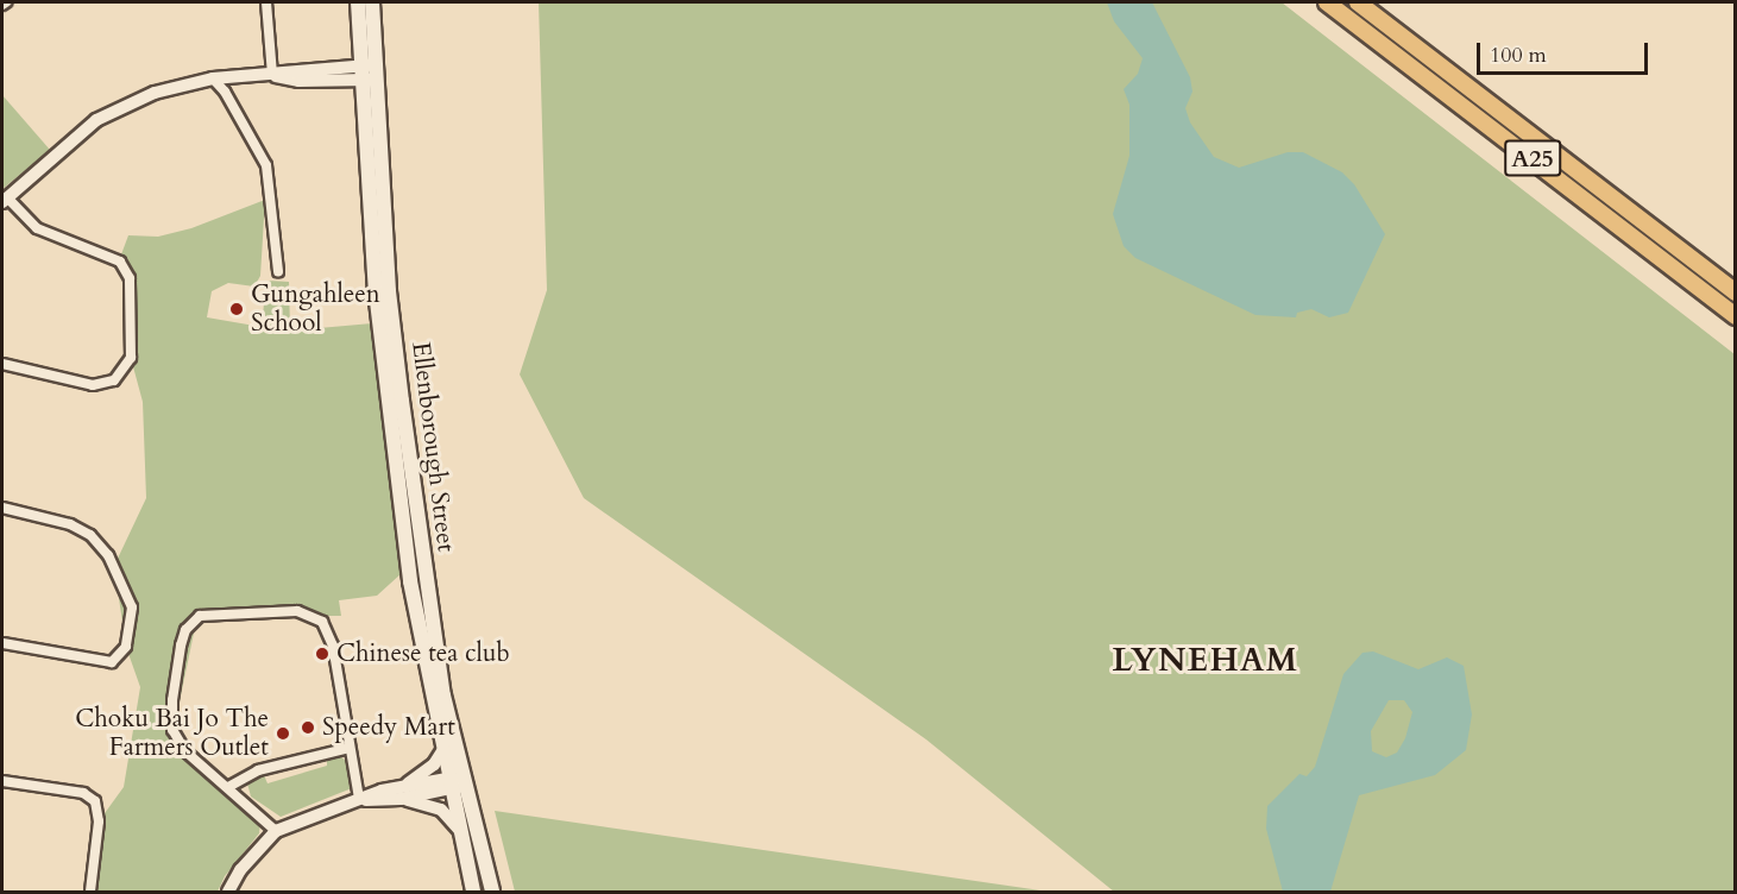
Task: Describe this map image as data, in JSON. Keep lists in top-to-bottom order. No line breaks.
{"streets":{"highway":["A25"],"main road":["Ellenborough Street"]},"districts":["LYNEHAM"],"places":["Gungahleen School","Chinese tea club","Speedy Mart","Choku Bai Jo The Farmers Outlet"],"scale_bar":"100 m"}
